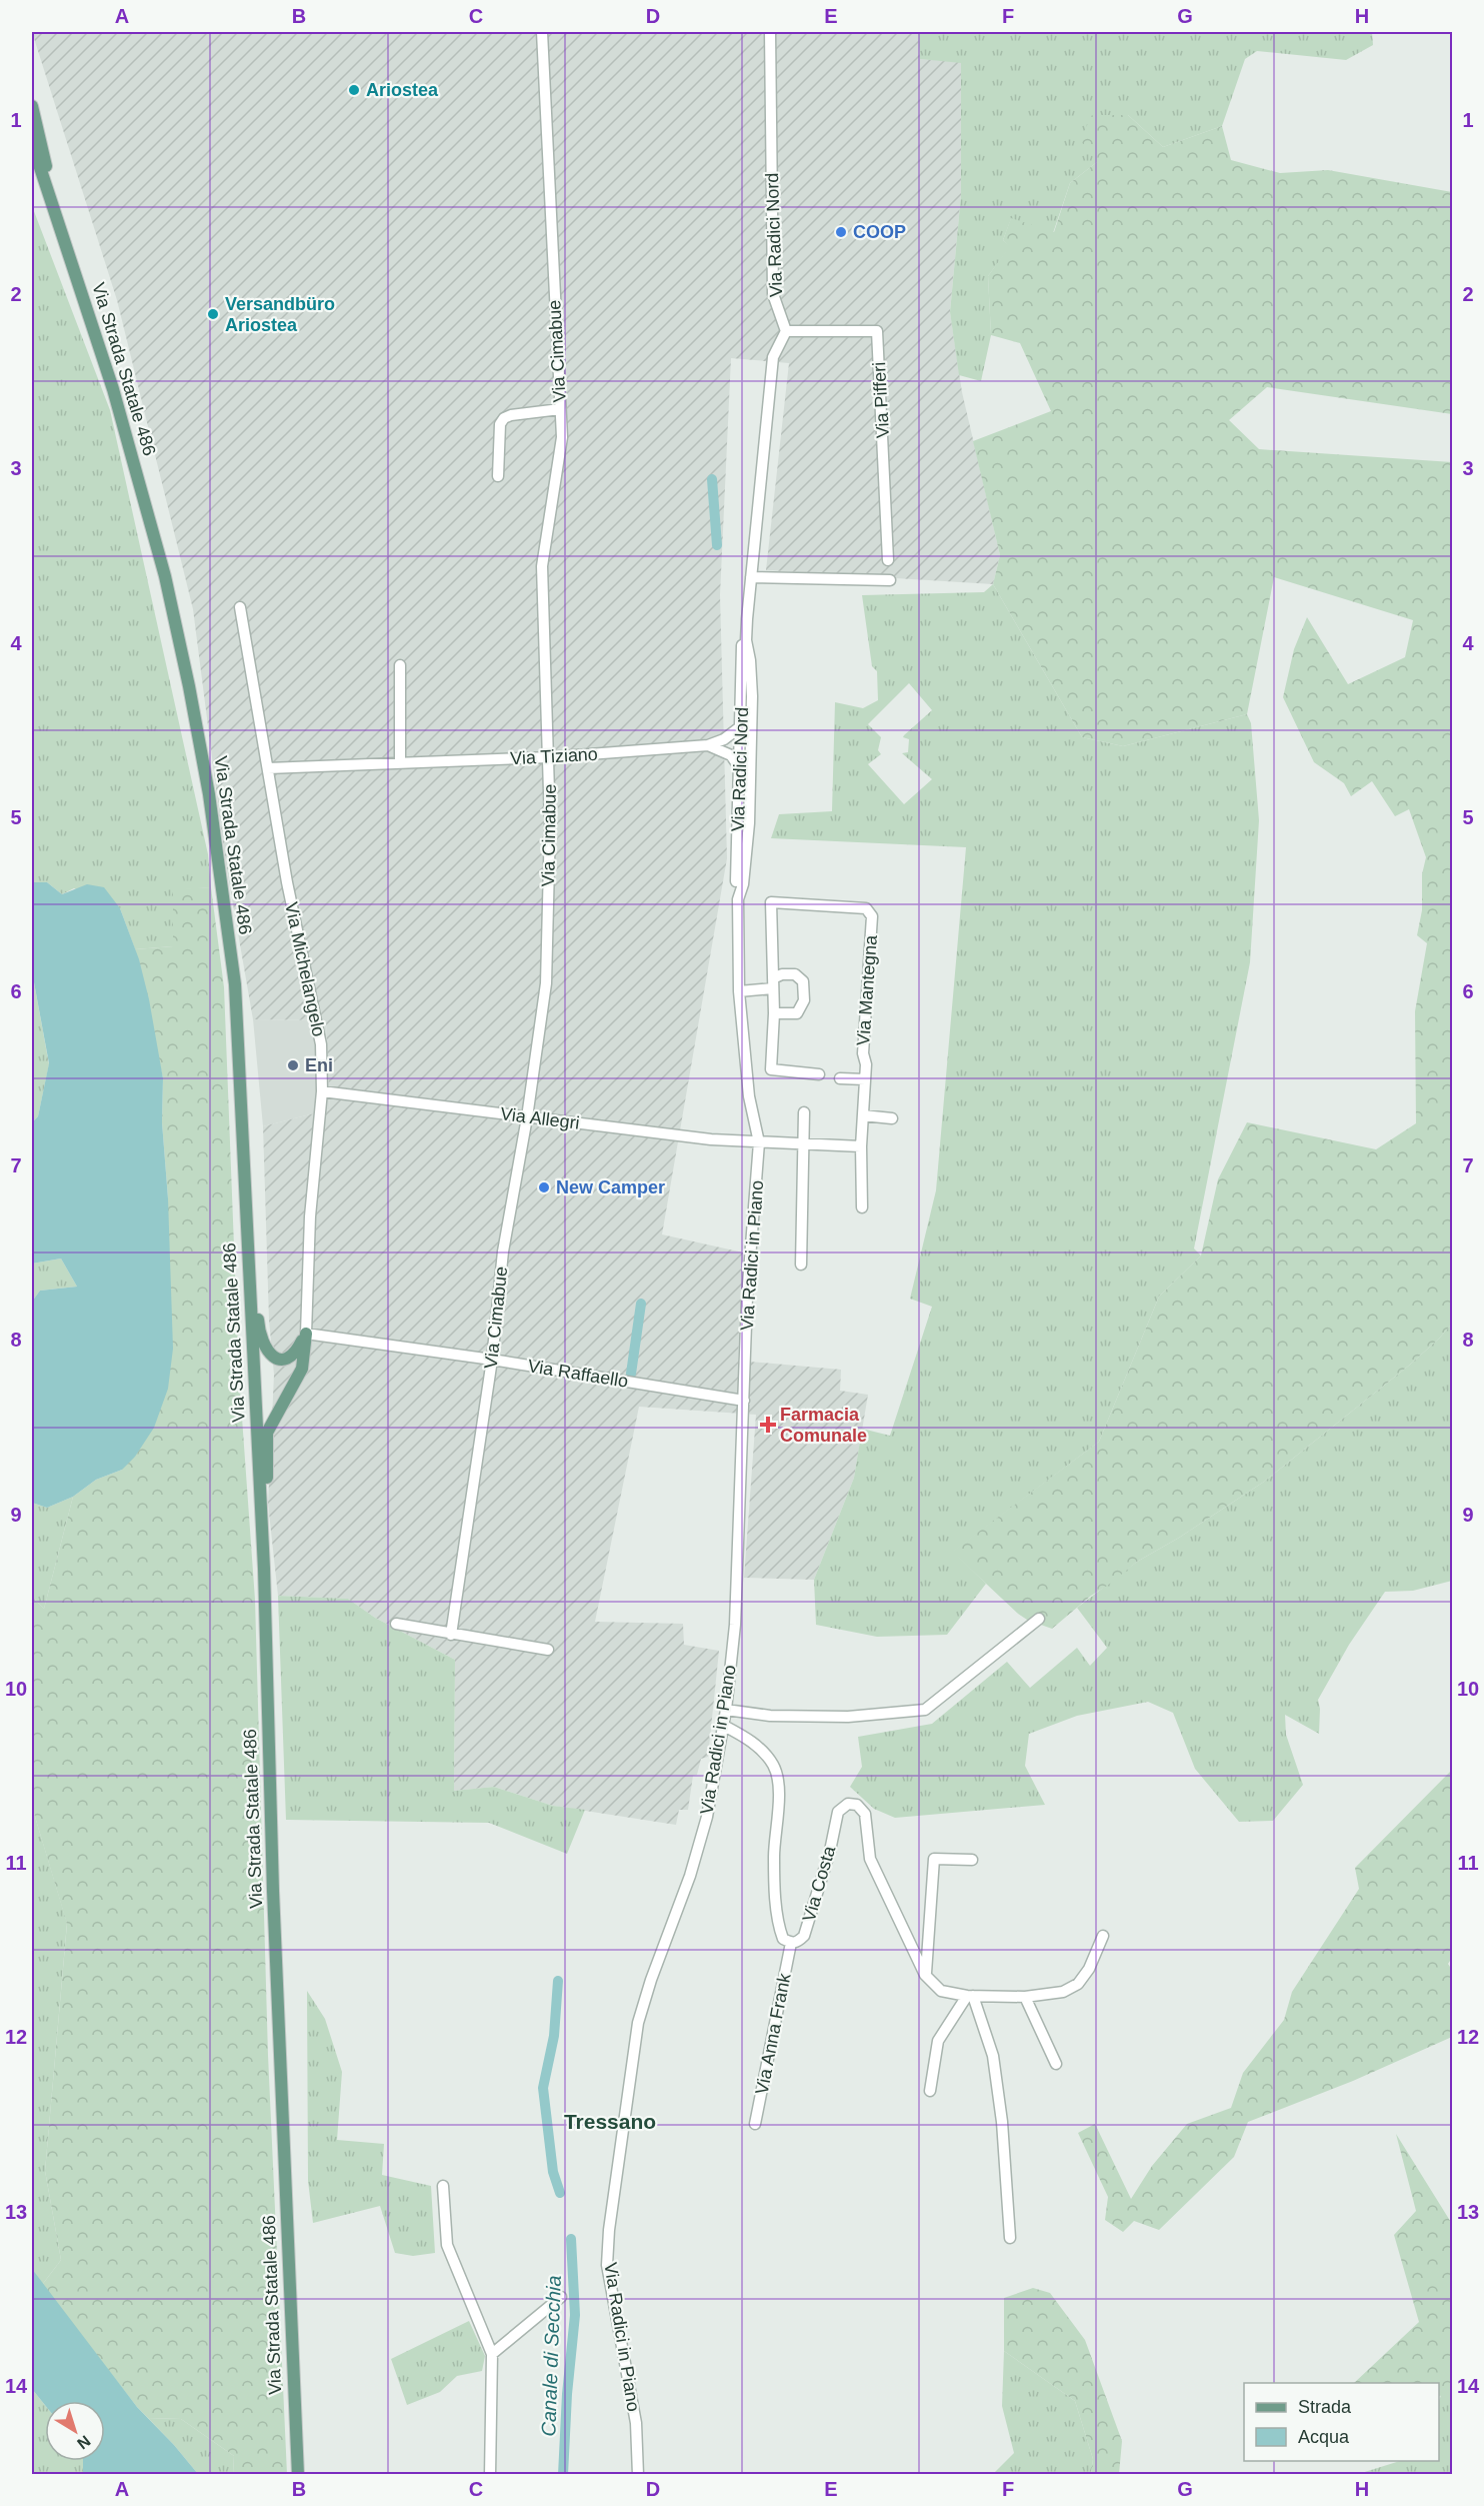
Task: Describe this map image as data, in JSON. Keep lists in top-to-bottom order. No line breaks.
{"streets":{"main road":["Via Strada Statale 486"],"street":["Via Radici Nord","Via Cimabue","Via Pifferi","Via Tiziano","Via Michelangelo","Via Mantegna","Via Allegri","Via Radici in Piano","Via Raffaello","Via Costa","Via Anna Frank"]},"crossings":[["Via Radici Nord","Via Pifferi"],["Via Radici Nord","Via Radici in Piano"],["Via Cimabue","Via Tiziano"],["Via Cimabue","Via Allegri"],["Via Cimabue","Via Raffaello"],["Via Tiziano","Via Michelangelo"],["Via Michelangelo","Via Allegri"],["Via Michelangelo","Via Raffaello"],["Via Allegri","Via Radici in Piano"],["Via Radici in Piano","Via Raffaello"],["Via Radici in Piano","Via Costa"],["Via Costa","Via Anna Frank"]],"districts":["Tressano"],"water":["Canale di Secchia"],"places":{"other":["Ariostea","COOP","Versandbüro Ariostea","Eni","New Camper"],"health":["Farmacia Comunale"]},"legend":["Strada","Acqua"],"north":"bottom right","grid":{"columns":["A","B","C","D","E","F","G","H"],"rows":["1","2","3","4","5","6","7","8","9","10","11","12","13","14"]}}
